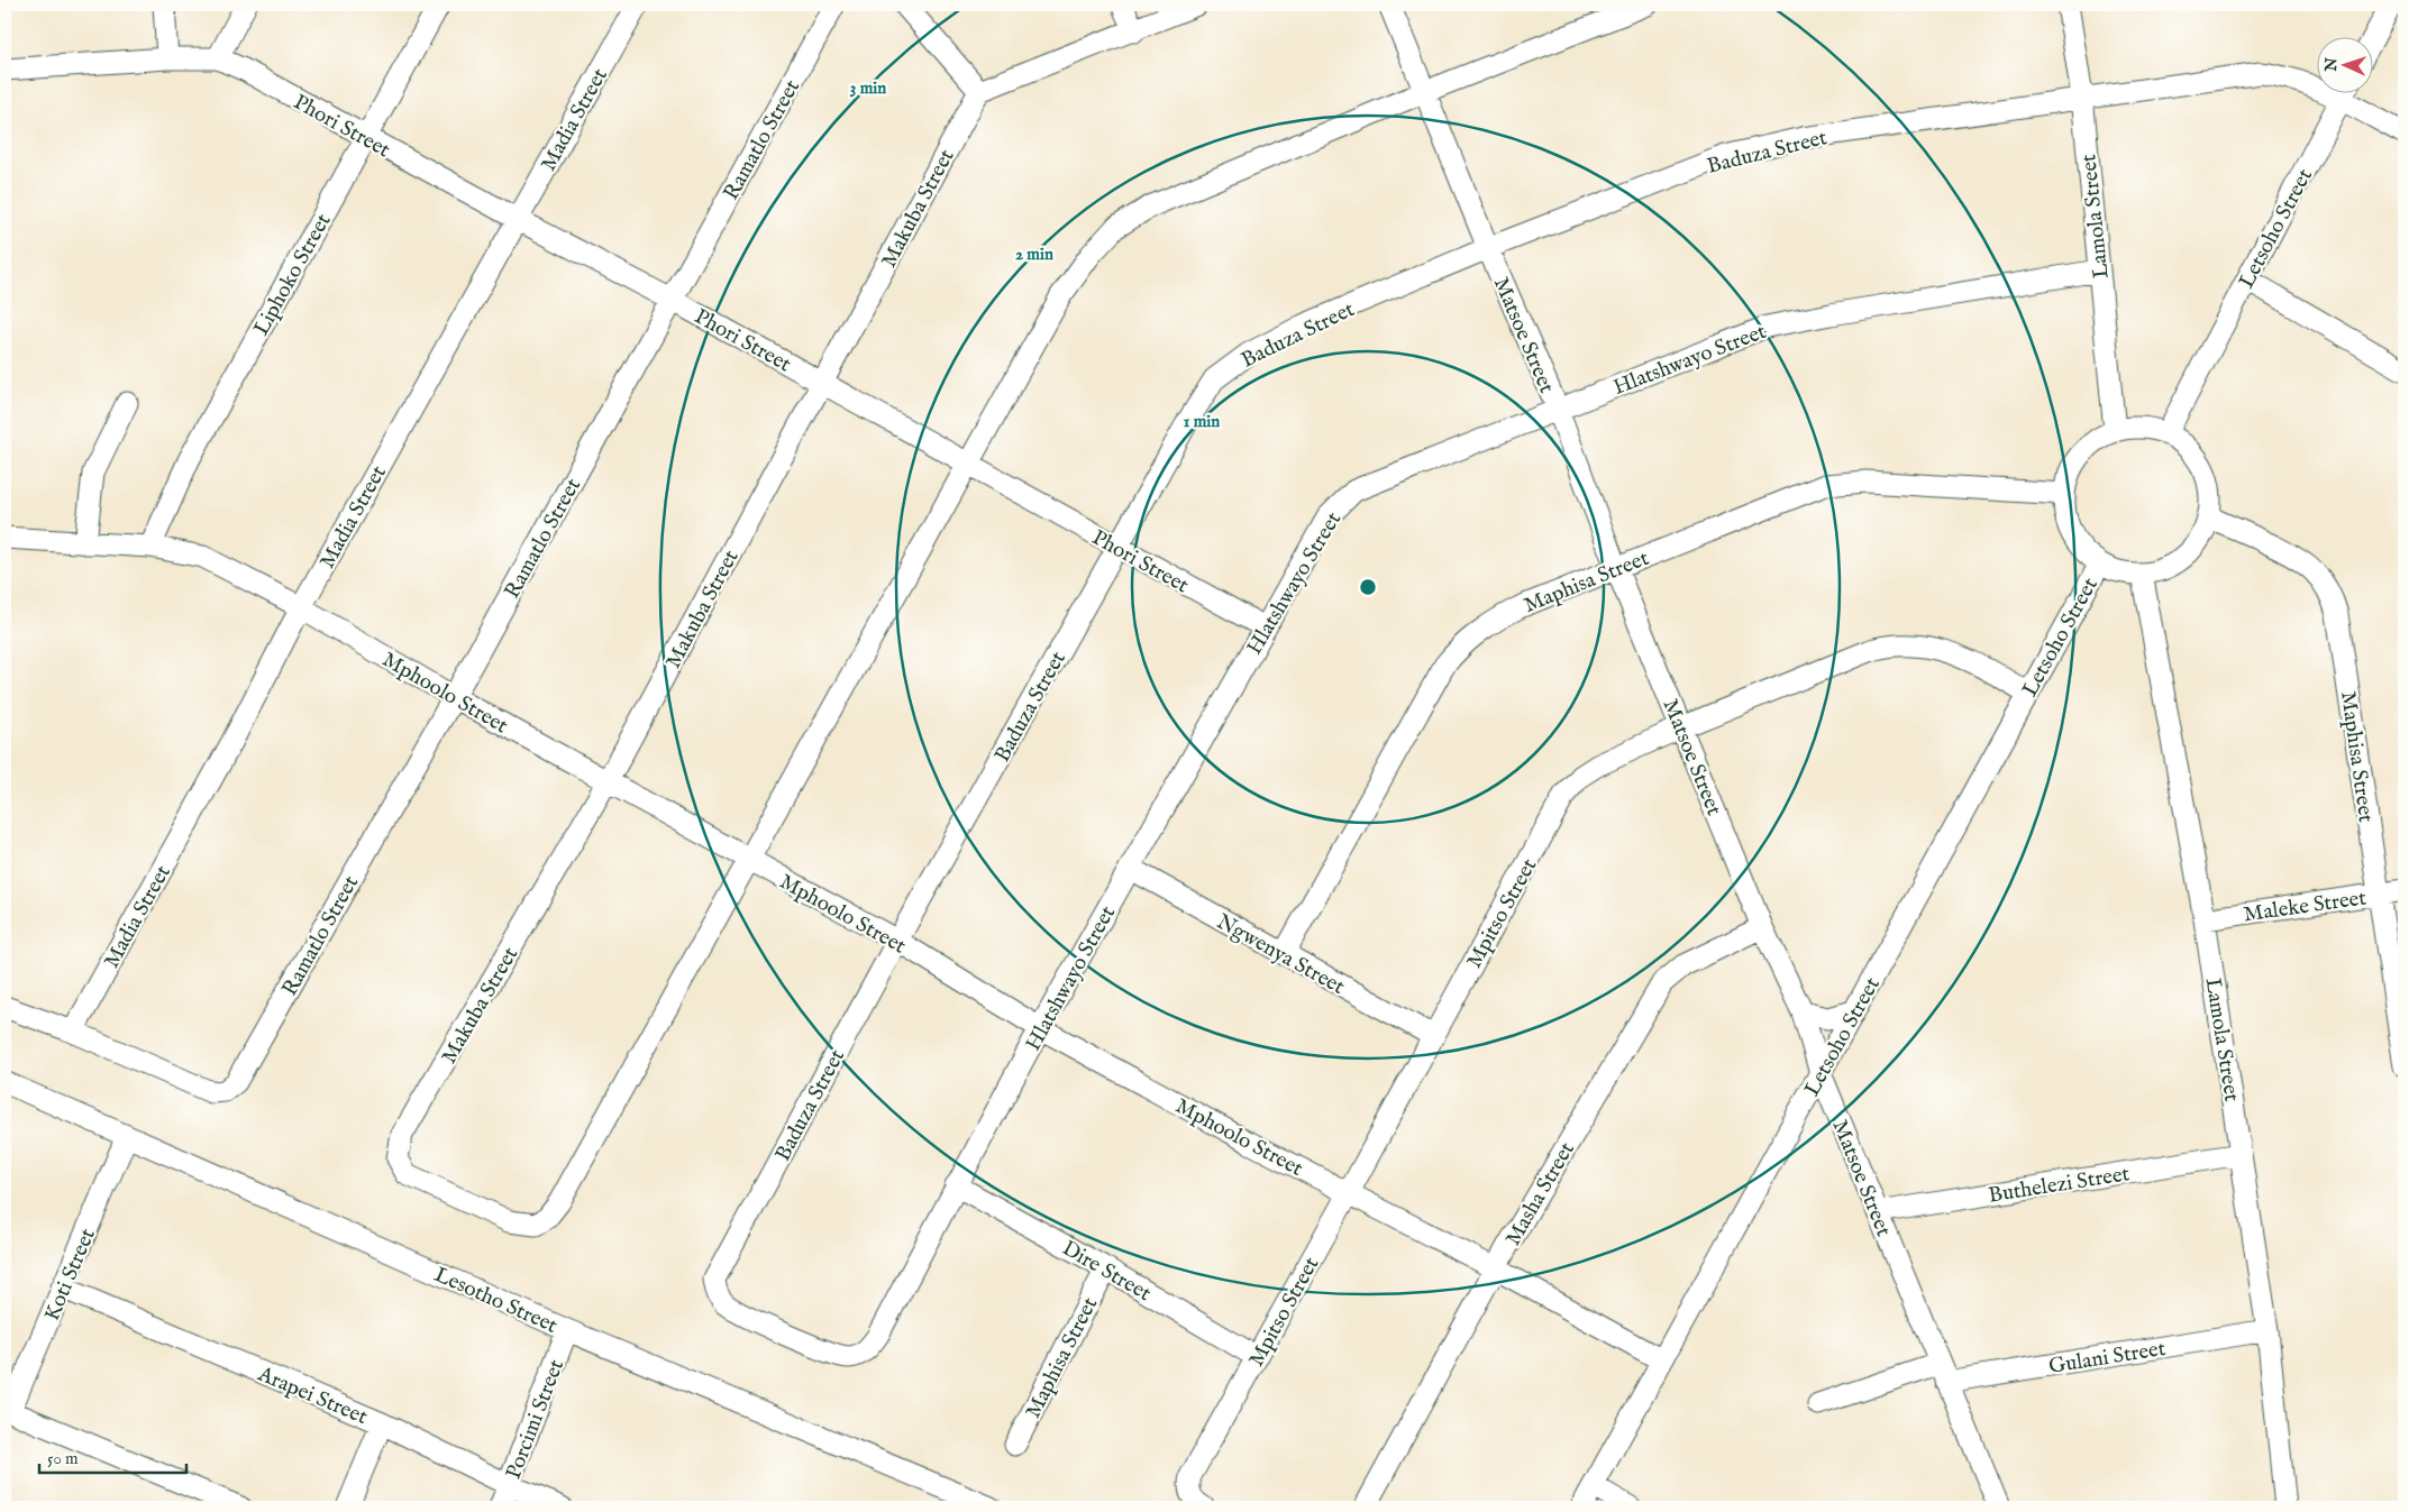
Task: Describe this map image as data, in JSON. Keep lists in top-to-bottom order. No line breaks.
{"streets":{"street":["Madia Street","Phori Street","Ramatlo Street","Baduza Street","Makuba Street","Lamola Street","Letsoho Street","Liphoko Street","Matsoe Street","Hlatshwayo Street","Maphisa Street","Mphoolo Street","Maleke Street","Mpitso Street","Ngwenya Street","Buthelezi Street","Masha Street","Dire Street","Koti Street","Lesotho Street","Gulani Street","Arapei Street","Porcimi Street"]},"crossings":[["Madia Street","Phori Street"],["Madia Street","Ramatlo Street"],["Madia Street","Mphoolo Street"],["Phori Street","Ramatlo Street"],["Phori Street","Baduza Street"],["Phori Street","Makuba Street"],["Phori Street","Liphoko Street"],["Phori Street","Hlatshwayo Street"],["Ramatlo Street","Mphoolo Street"],["Baduza Street","Lamola Street"],["Baduza Street","Matsoe Street"],["Baduza Street","Hlatshwayo Street"],["Baduza Street","Mphoolo Street"],["Makuba Street","Mphoolo Street"],["Lamola Street","Letsoho Street"],["Lamola Street","Hlatshwayo Street"],["Lamola Street","Maphisa Street"],["Lamola Street","Maleke Street"],["Lamola Street","Buthelezi Street"],["Lamola Street","Gulani Street"],["Letsoho Street","Matsoe Street"],["Letsoho Street","Maphisa Street"],["Letsoho Street","Mphoolo Street"],["Letsoho Street","Mpitso Street"],["Liphoko Street","Mphoolo Street"],["Matsoe Street","Hlatshwayo Street"],["Matsoe Street","Maphisa Street"],["Matsoe Street","Mpitso Street"],["Matsoe Street","Buthelezi Street"],["Matsoe Street","Masha Street"],["Matsoe Street","Gulani Street"],["Hlatshwayo Street","Mphoolo Street"],["Hlatshwayo Street","Ngwenya Street"],["Hlatshwayo Street","Dire Street"],["Maphisa Street","Maleke Street"],["Maphisa Street","Ngwenya Street"],["Maphisa Street","Dire Street"],["Mphoolo Street","Mpitso Street"],["Mphoolo Street","Masha Street"],["Mpitso Street","Ngwenya Street"],["Mpitso Street","Dire Street"],["Koti Street","Lesotho Street"],["Koti Street","Arapei Street"],["Lesotho Street","Porcimi Street"],["Arapei Street","Porcimi Street"]],"scale_bar":"50 m","north":"left","rings":["3 min","2 min","1 min"]}
